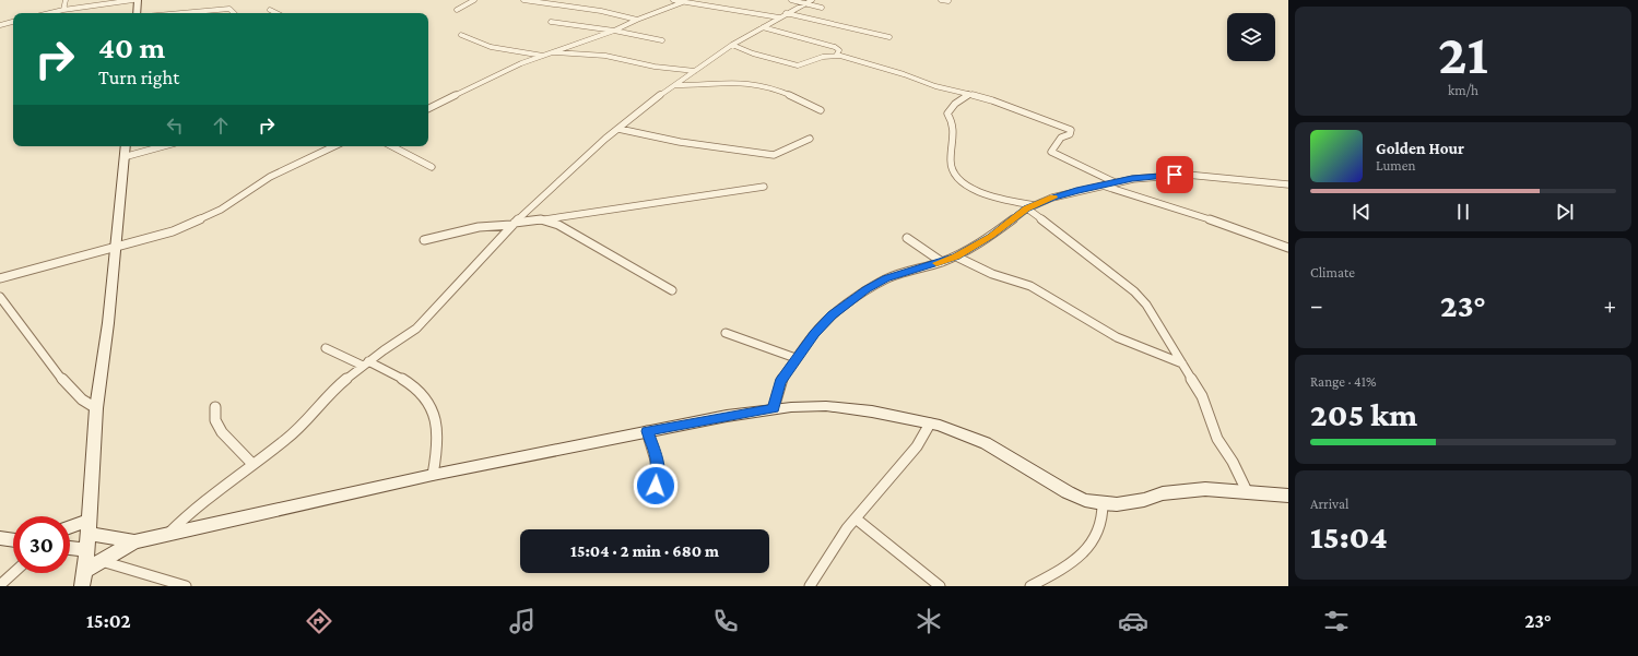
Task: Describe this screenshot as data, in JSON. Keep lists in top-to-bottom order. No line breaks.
{"page":{"tile":[["21","km/h"],"Climate",["Range · 41%","205 km"],["Arrival","15:04"]],"turn":["40 m","Turn right"],"song":["Golden Hour","Lumen"],"heat":["−","23°","+"],"limit":"30","trip":"15:04 · 2 min · 680 m","tabs":["15:02","23°"]}}
